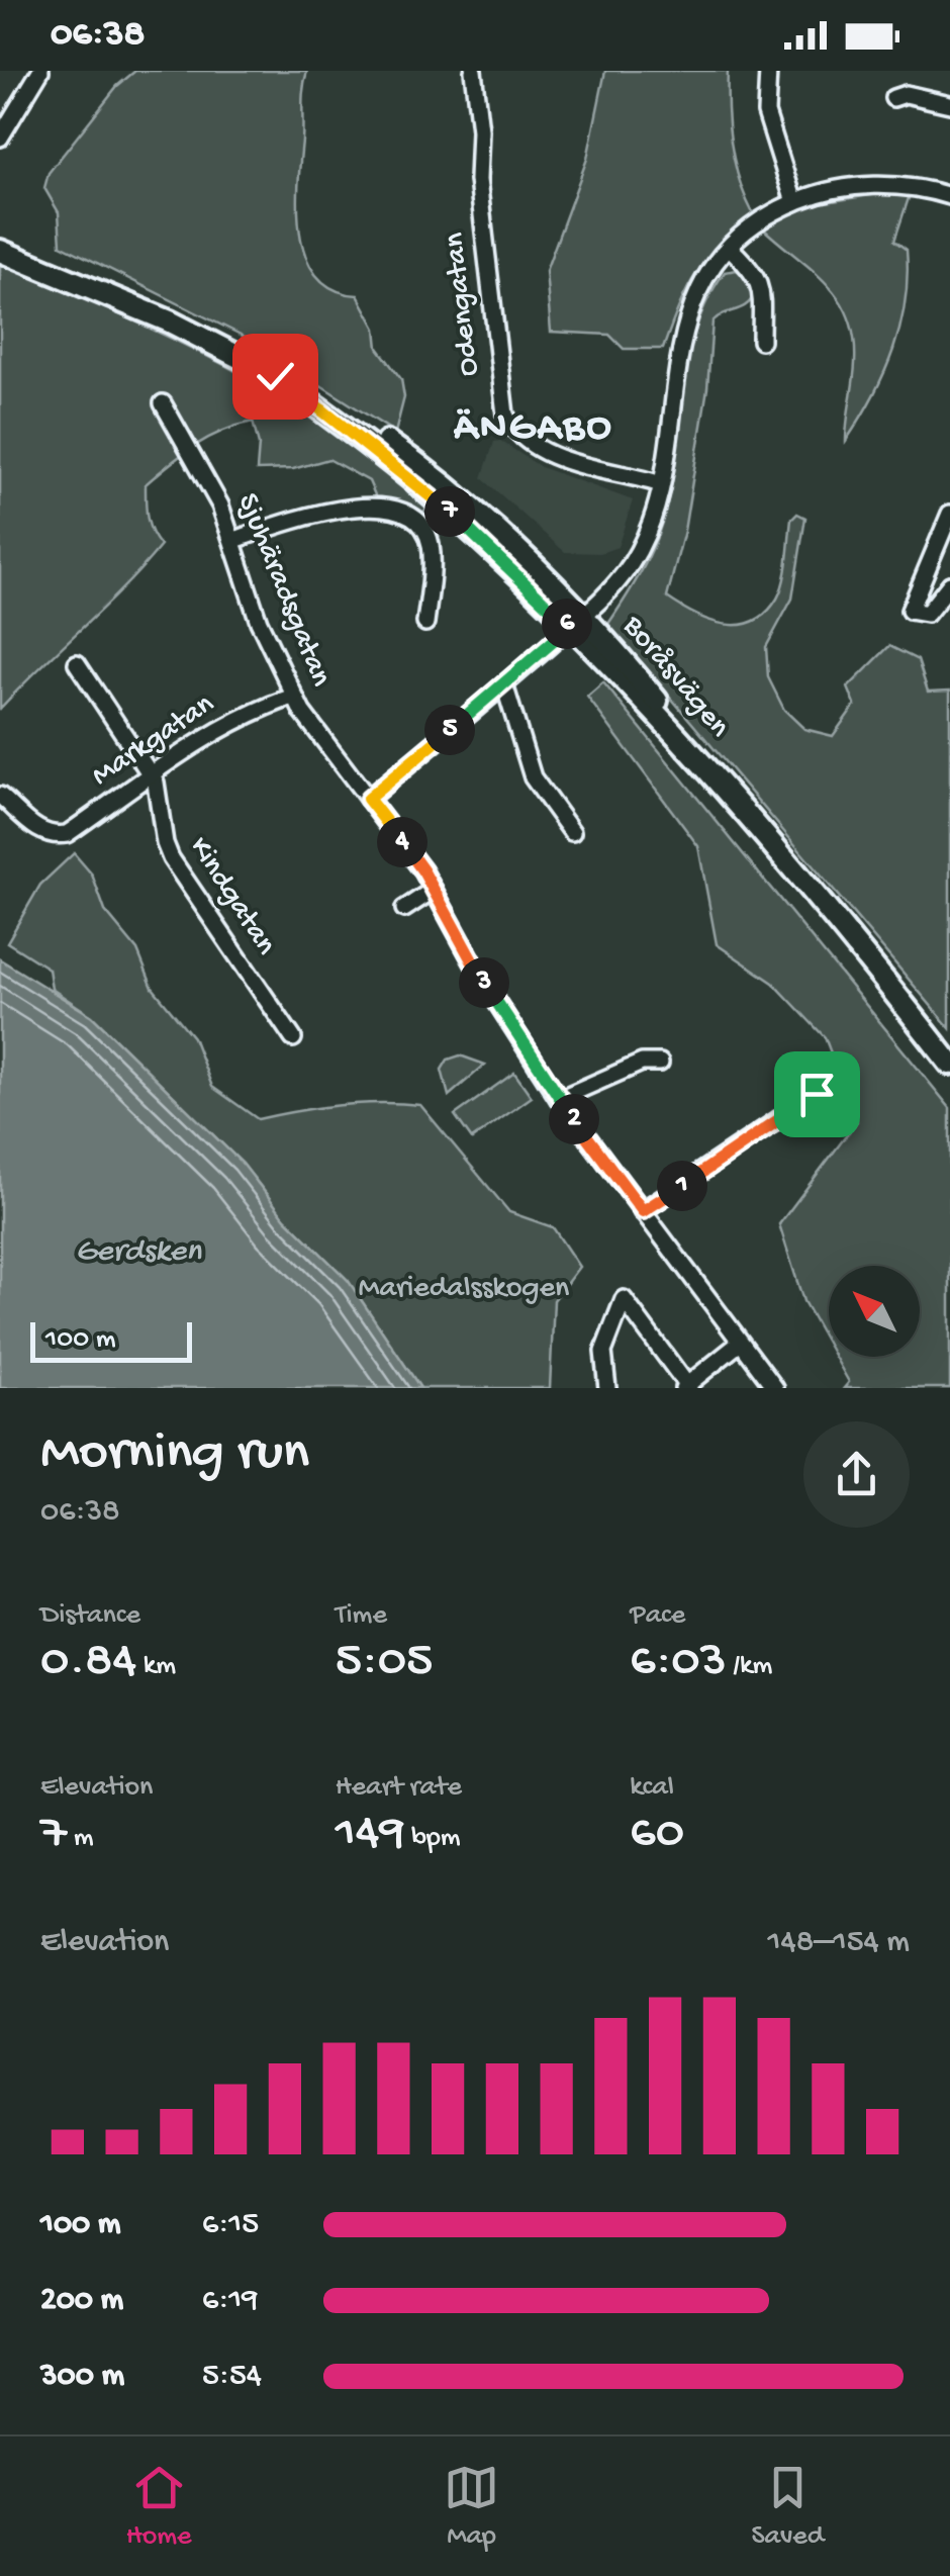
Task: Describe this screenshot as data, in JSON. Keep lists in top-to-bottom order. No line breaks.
{"streets":{"main road":["Boråsvägen"],"street":["Odengatan","Sjuhäradsgatan","Markgatan","Kindgatan"]},"crossings":[["Sjuhäradsgatan","Markgatan"],["Markgatan","Kindgatan"]],"districts":["ÄNGABO"],"water":["Gerdsken"],"parks":["Mariedalsskogen"],"scale_bar":"100 m","north":"top left","page":{"status":"06:38","pins":["7","6","5","4","3","2","1"],"scale":"100 m","heading":["Morning run","06:38"],"stats":[["Distance","0.84 km"],["Time","5:05"],["Pace","6:03 /km"],["Elevation","7 m"],["Heart rate","149 bpm"],["kcal","60"]],"chart":["Elevation","148–154 m"],"list":[{"name":"100 m","note":"6:15"},{"name":"200 m","note":"6:19"},{"name":"300 m","note":"5:54"}],"tabs":["Home","Map","Saved"]}}
